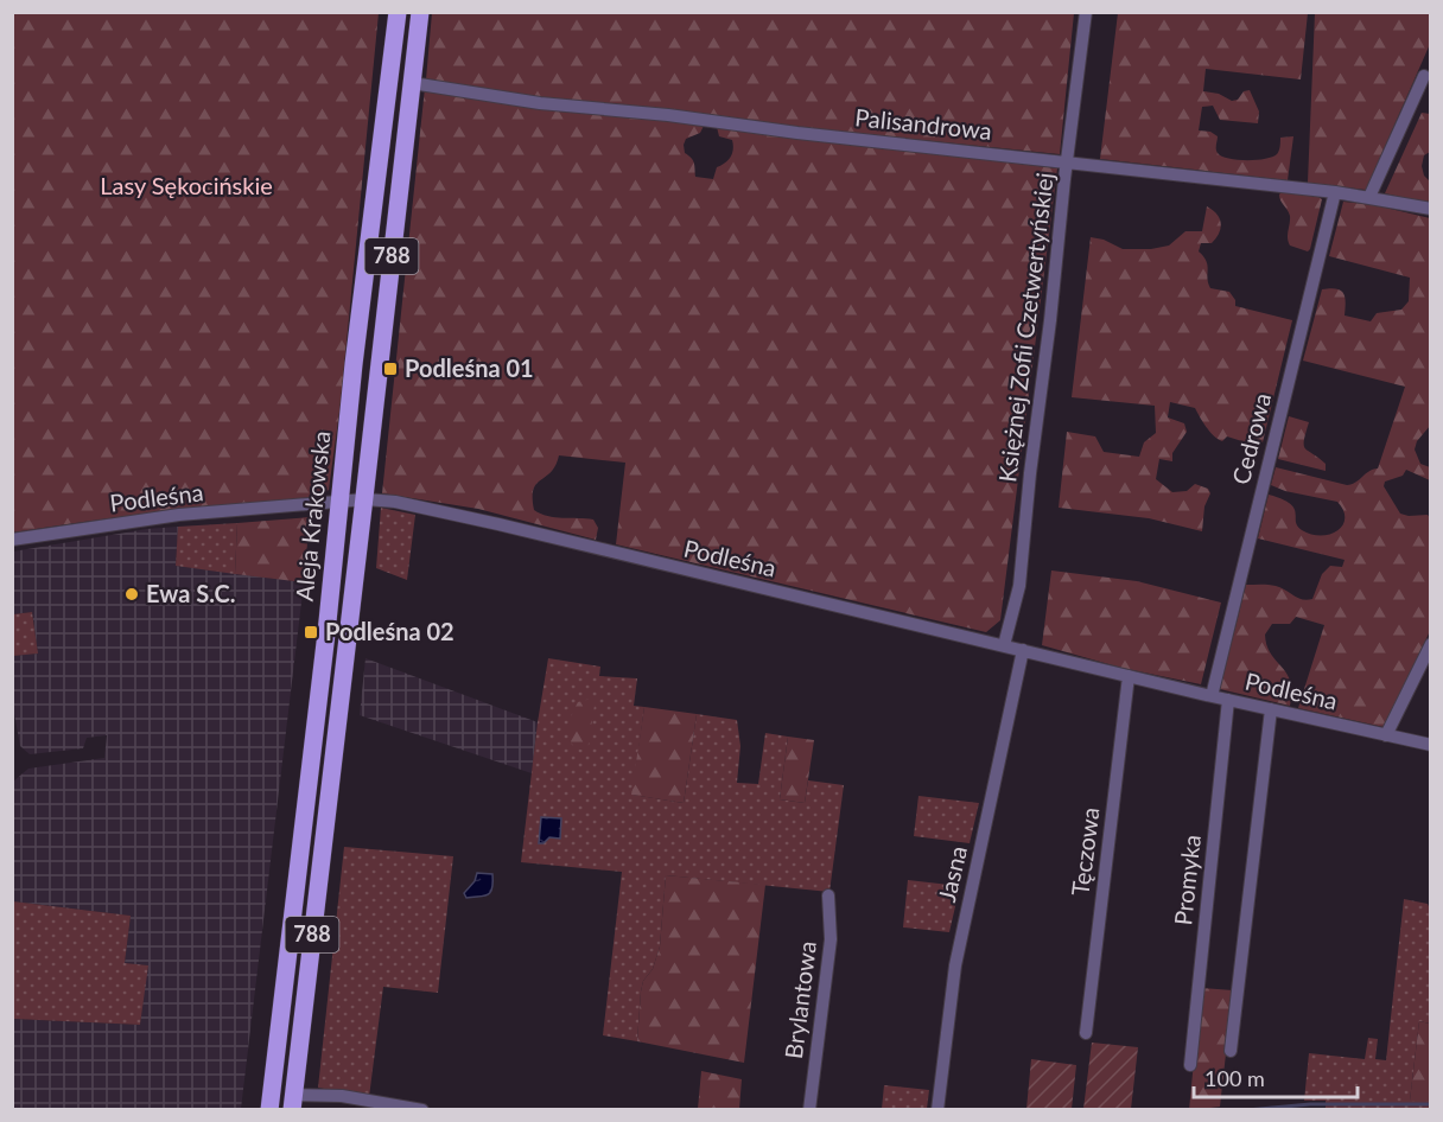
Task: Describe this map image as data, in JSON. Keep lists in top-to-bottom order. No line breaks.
{"streets":{"main road":["788","Aleja Krakowska"],"street":["Palisandrowa","Księżnej Zofii Czetwertyńskiej","Cedrowa","Podleśna","Tęczowa","Jasna","Promyka","Brylantowa"]},"crossings":[["Palisandrowa","788"],["Palisandrowa","Księżnej Zofii Czetwertyńskiej"],["Palisandrowa","Cedrowa"],["788","Podleśna"],["Księżnej Zofii Czetwertyńskiej","Podleśna"],["Cedrowa","Podleśna"],["Podleśna","Aleja Krakowska"],["Podleśna","Tęczowa"],["Podleśna","Jasna"],["Podleśna","Promyka"]],"parks":["Lasy Sękocińskie"],"places":{"transit":["Podleśna 01","Podleśna 02"],"other":["Ewa S.C."]},"scale_bar":"100 m"}
